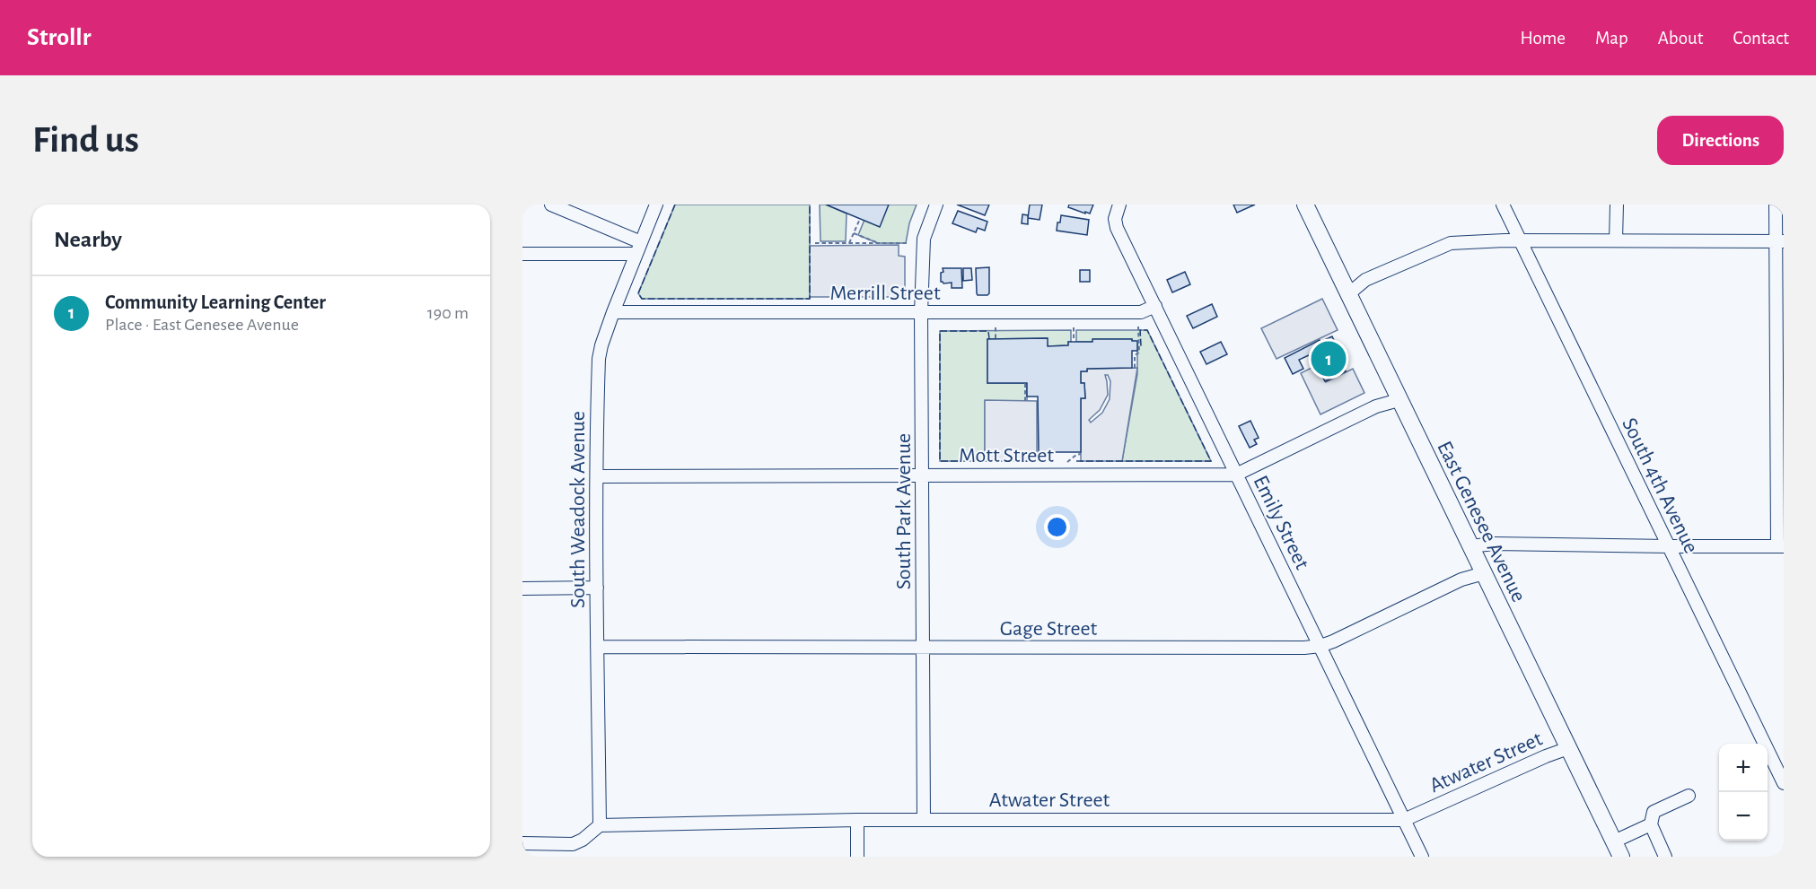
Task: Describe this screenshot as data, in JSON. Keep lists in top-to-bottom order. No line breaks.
{"streets":{"main road":["East Genesee Avenue"],"street":["Merrill Street","Mott Street","South 4th Avenue","South Weadock Avenue","South Park Avenue","Emily Street","Gage Street","Atwater Street"]},"crossings":[["Merrill Street","South Weadock Avenue"],["Merrill Street","South Park Avenue"],["Merrill Street","Emily Street"],["Mott Street","South Weadock Avenue"],["Mott Street","South Park Avenue"],["Mott Street","East Genesee Avenue"],["Mott Street","Emily Street"],["South Weadock Avenue","Gage Street"],["South Weadock Avenue","Atwater Street"],["South Park Avenue","Gage Street"],["South Park Avenue","Atwater Street"],["East Genesee Avenue","Gage Street"],["East Genesee Avenue","Atwater Street"],["Emily Street","Gage Street"],["Emily Street","Atwater Street"]],"page":{"header":"Strollr","nav":["Home","Map","About","Contact"],"buttons":"Directions","title":"Find us","heading":"Nearby","list":[{"mark":"1","name":"Community Learning Center","note":"Place · East Genesee Avenue","value":"190 m"}],"pins":"1","map_buttons":["+","−"]}}
